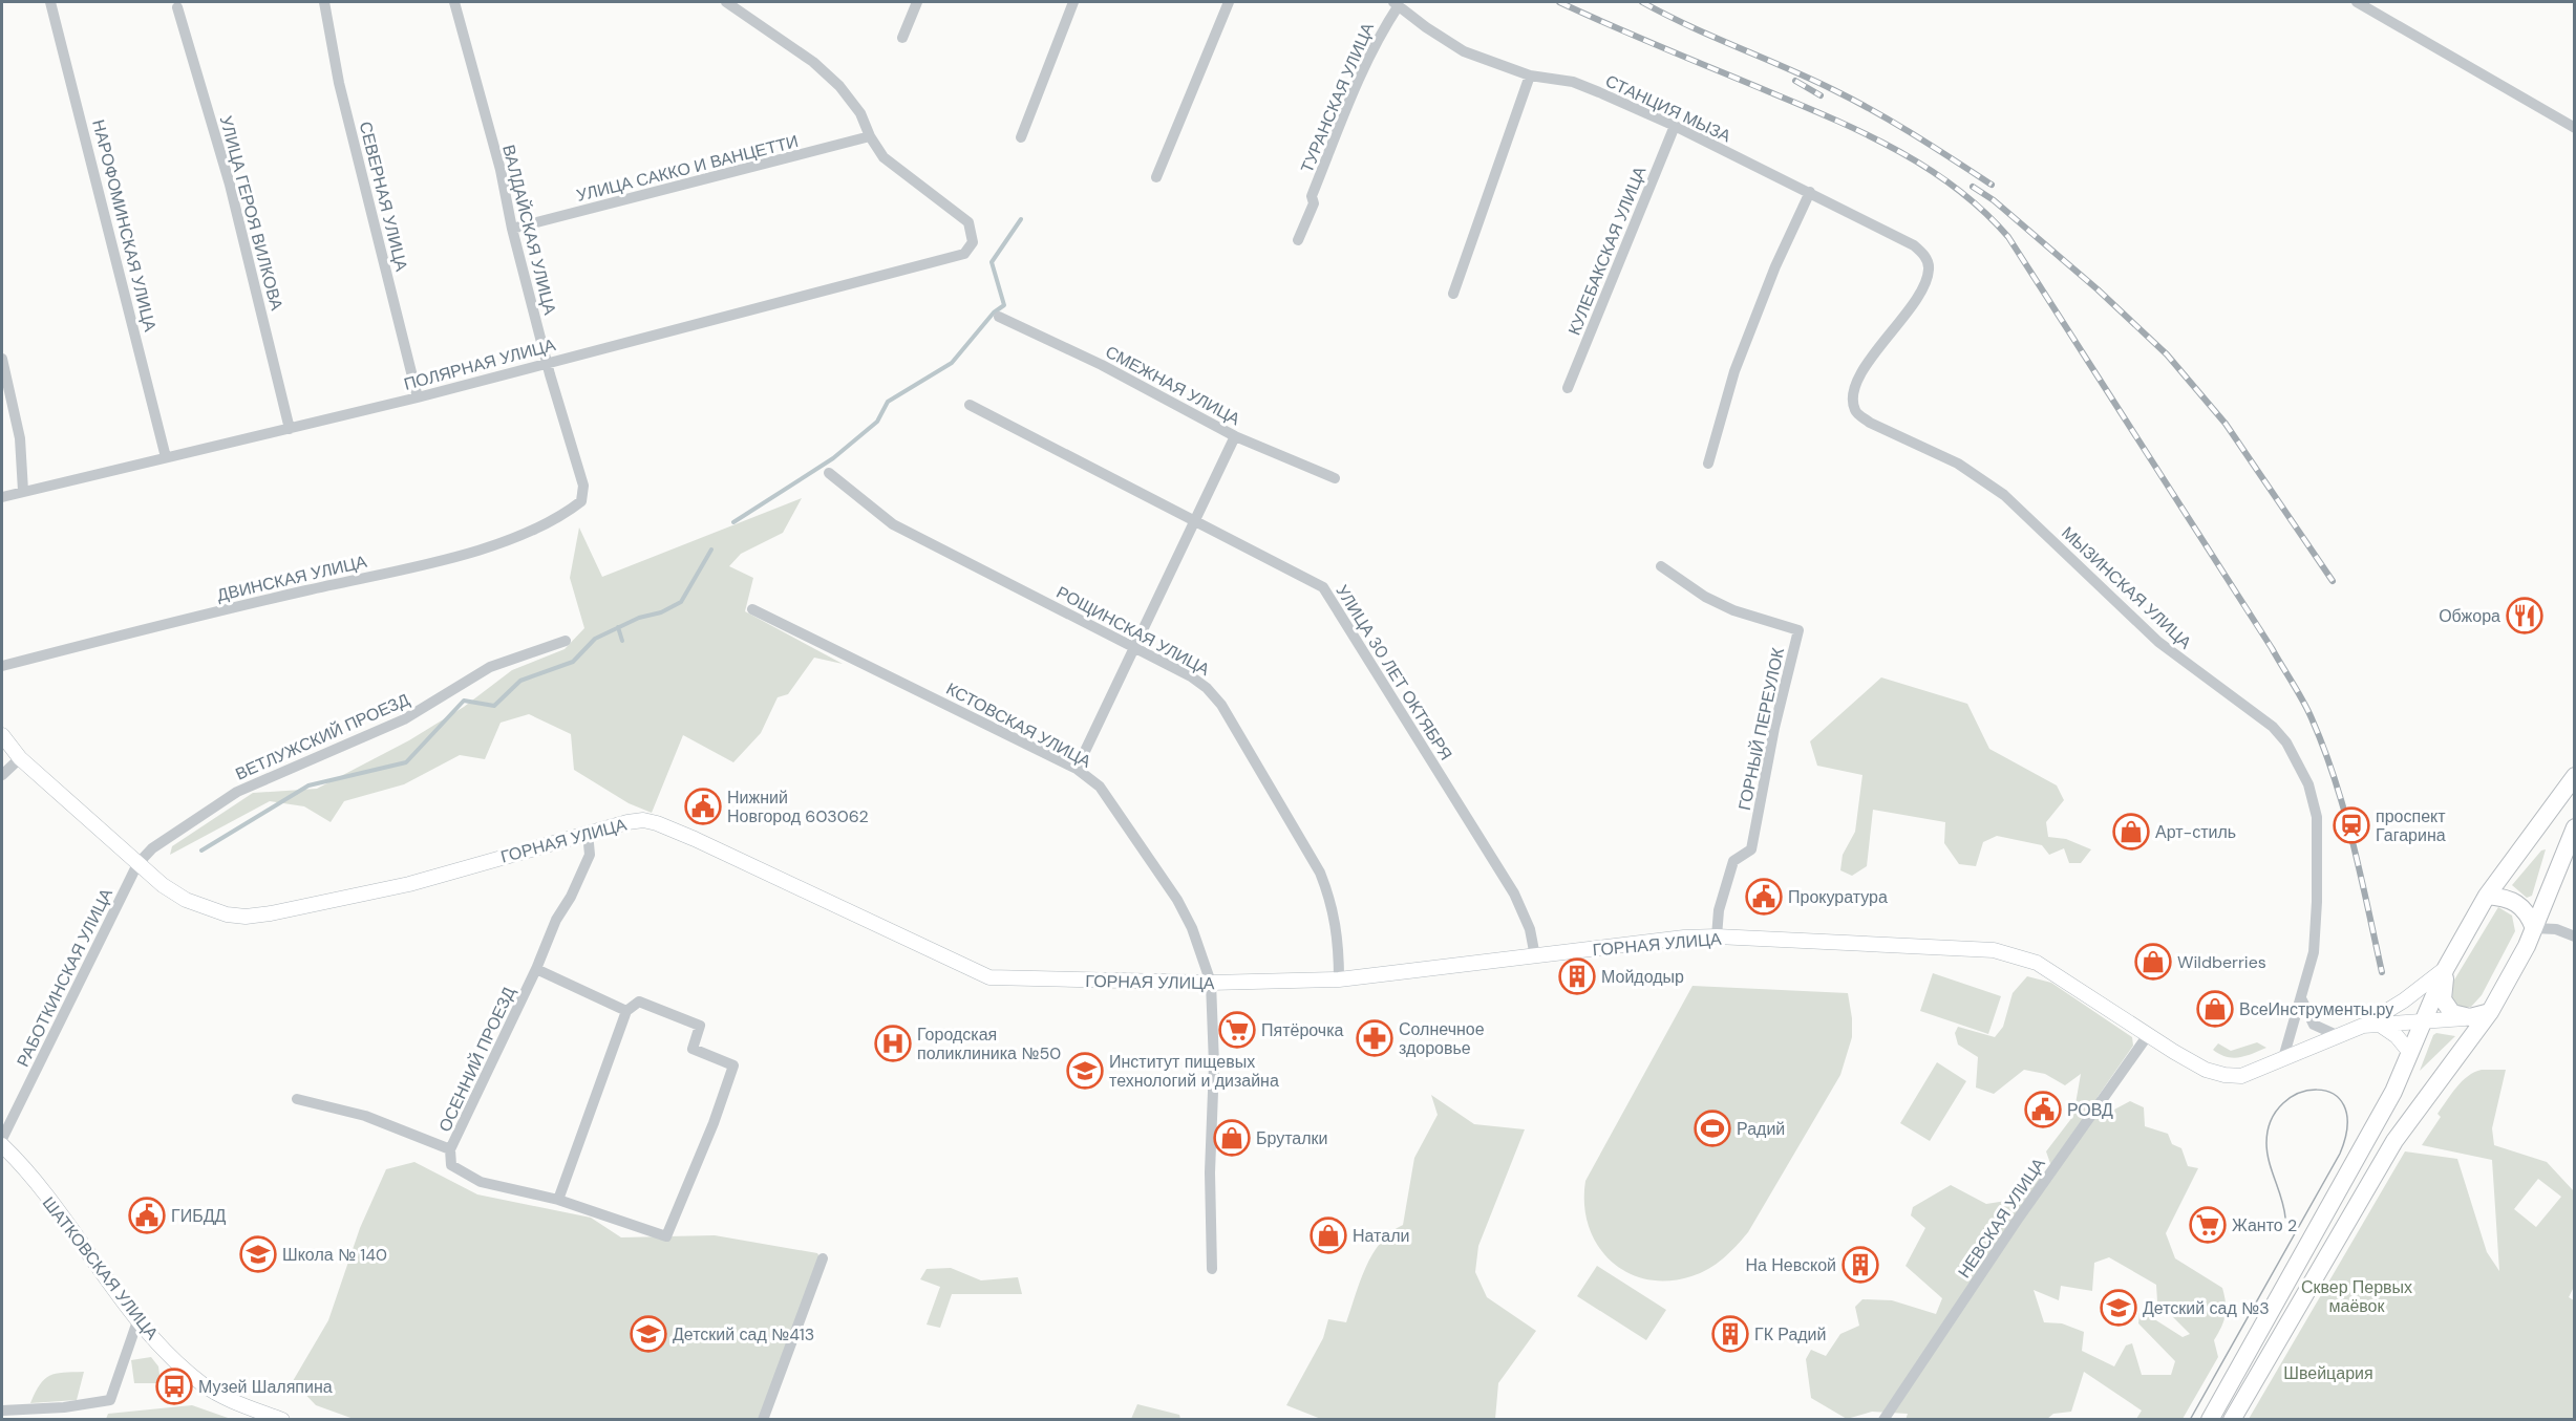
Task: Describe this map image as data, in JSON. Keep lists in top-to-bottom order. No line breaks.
{"streets":{"main road":["ГОРНАЯ УЛИЦА","ШАТКОВСКАЯ УЛИЦА"],"street":["ТУРАНСКАЯ УЛИЦА","СТАНЦИЯ МЫЗА","УЛИЦА САККО И ВАНЦЕТТИ","СЕВЕРНАЯ УЛИЦА","УЛИЦА ГЕРОЯ ВИЛКОВА","НАРОФОМИНСКАЯ УЛИЦА","ВАЛДАЙСКАЯ УЛИЦА","КУЛЕБАКСКАЯ УЛИЦА","ПОЛЯРНАЯ УЛИЦА","СМЕЖНАЯ УЛИЦА","ДВИНСКАЯ УЛИЦА","МЫЗИНСКАЯ УЛИЦА","РОЩИНСКАЯ УЛИЦА","УЛИЦА 30 ЛЕТ ОКТЯБРЯ","КСТОВСКАЯ УЛИЦА","ГОРНЫЙ ПЕРЕУЛОК","ВЕТЛУЖСКИЙ ПРОЕЗД","РАБОТКИНСКАЯ УЛИЦА","ОСЕННИЙ ПРОЕЗД","НЕВСКАЯ УЛИЦА"]},"crossings":[["ТУРАНСКАЯ УЛИЦА","СТАНЦИЯ МЫЗА"],["СТАНЦИЯ МЫЗА","КУЛЕБАКСКАЯ УЛИЦА"],["СТАНЦИЯ МЫЗА","МЫЗИНСКАЯ УЛИЦА"],["УЛИЦА САККО И ВАНЦЕТТИ","ВАЛДАЙСКАЯ УЛИЦА"],["УЛИЦА САККО И ВАНЦЕТТИ","ПОЛЯРНАЯ УЛИЦА"],["СЕВЕРНАЯ УЛИЦА","ПОЛЯРНАЯ УЛИЦА"],["УЛИЦА ГЕРОЯ ВИЛКОВА","ПОЛЯРНАЯ УЛИЦА"],["НАРОФОМИНСКАЯ УЛИЦА","ПОЛЯРНАЯ УЛИЦА"],["ВАЛДАЙСКАЯ УЛИЦА","ПОЛЯРНАЯ УЛИЦА"],["ВАЛДАЙСКАЯ УЛИЦА","ДВИНСКАЯ УЛИЦА"],["МЫЗИНСКАЯ УЛИЦА","ГОРНАЯ УЛИЦА"],["РОЩИНСКАЯ УЛИЦА","ГОРНАЯ УЛИЦА"],["УЛИЦА 30 ЛЕТ ОКТЯБРЯ","ГОРНАЯ УЛИЦА"],["КСТОВСКАЯ УЛИЦА","ГОРНАЯ УЛИЦА"],["ГОРНЫЙ ПЕРЕУЛОК","ГОРНАЯ УЛИЦА"],["ВЕТЛУЖСКИЙ ПРОЕЗД","ГОРНАЯ УЛИЦА"],["ВЕТЛУЖСКИЙ ПРОЕЗД","РАБОТКИНСКАЯ УЛИЦА"],["ГОРНАЯ УЛИЦА","РАБОТКИНСКАЯ УЛИЦА"],["ГОРНАЯ УЛИЦА","ОСЕННИЙ ПРОЕЗД"],["ГОРНАЯ УЛИЦА","НЕВСКАЯ УЛИЦА"]],"parks":["Сквер Первых маёвок","Швейцария"],"places":{"restaurant":["Обжора"],"public building":["Нижний Новгород 603062","Прокуратура","РОВД","ГИБДД"],"station":["проспект Гагарина"],"shop":["Арт-стиль","Wildberries","ВсеИнструменты.ру","Бруталки","Натали"],"building":["Мойдодыр","На Невской","ГК Радий"],"supermarket":["Пятёрочка","Жанто 2"],"pharmacy":["Солнечное здоровье"],"hospital":["Городская поликлиника №50"],"school or university":["Институт пищевых технологий и дизайна","Школа № 140","Детский сад №3","Детский сад №413"],"sports":["Радий"],"bus stop":["Музей Шаляпина"]}}
